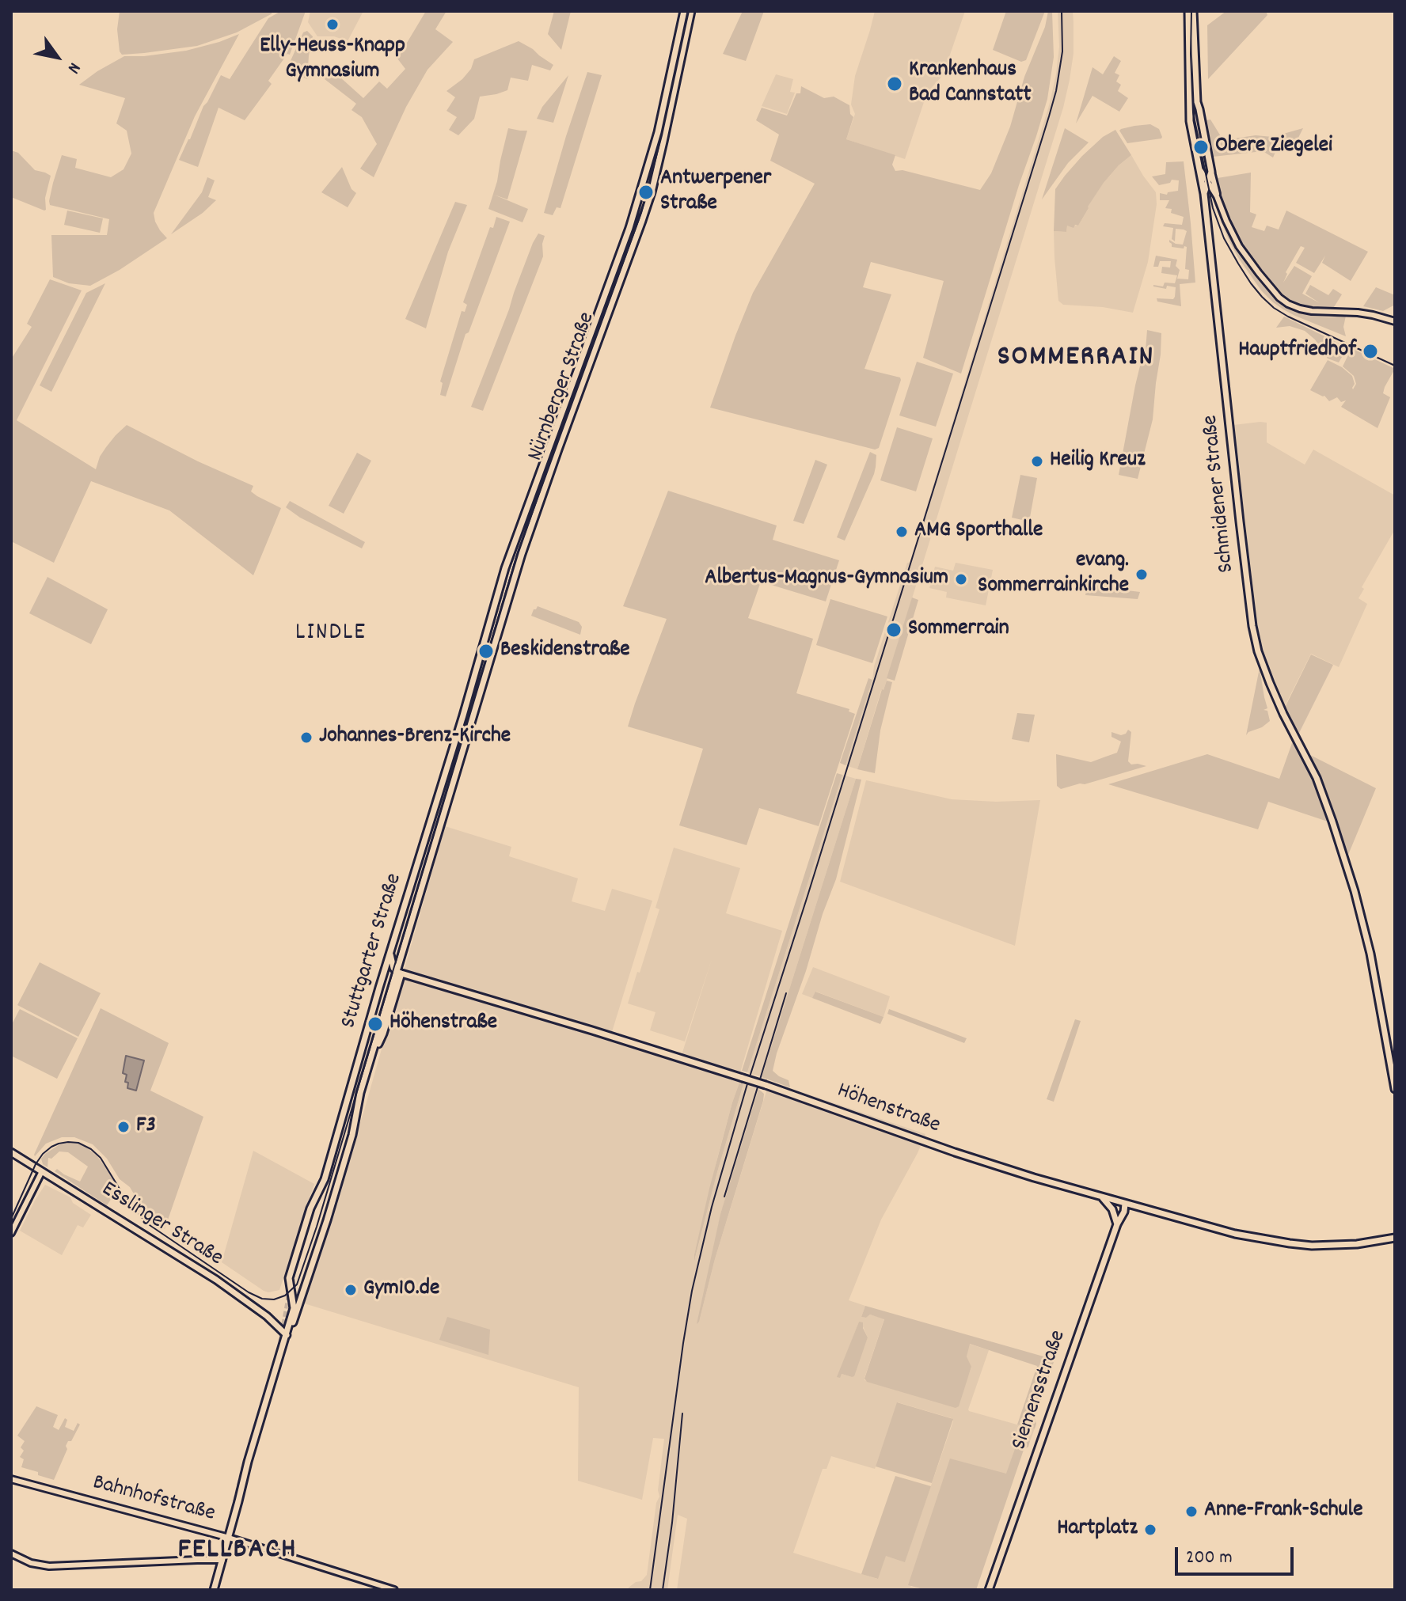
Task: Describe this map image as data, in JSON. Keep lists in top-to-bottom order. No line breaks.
{"streets":{"main road":["Nürnberger Straße","Schmidener Straße","Stuttgarter Straße","Höhenstraße","Esslinger Straße","Siemensstraße"],"street":["Bahnhofstraße"]},"crossings":[["Nürnberger Straße","Stuttgarter Straße"],["Stuttgarter Straße","Höhenstraße"],["Stuttgarter Straße","Esslinger Straße"],["Stuttgarter Straße","Bahnhofstraße"],["Höhenstraße","Siemensstraße"]],"districts":["SOMMERRAIN","LINDLE","FELLBACH"],"places":["Elly-Heuss-Knapp Gymnasium","Krankenhaus Bad Cannstatt","Obere Ziegelei","Antwerpener Straße","Hauptfriedhof","Heilig Kreuz","AMG Sporthalle","evang. Sommerrainkirche","Albertus-Magnus-Gymnasium","Sommerrain","Beskidenstraße","Johannes-Brenz-Kirche","Höhenstraße","F3","Gym10.de","Anne-Frank-Schule","Hartplatz"],"scale_bar":"200 m","north":"bottom right"}
